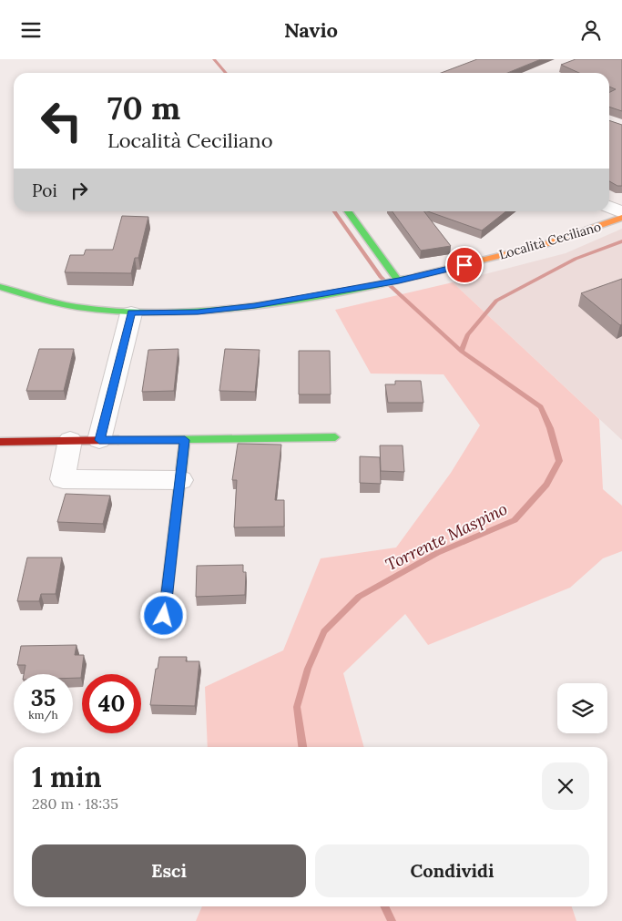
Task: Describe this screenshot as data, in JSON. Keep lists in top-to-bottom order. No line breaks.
{"streets":{"street":["Località Ceciliano"]},"water":["Torrente Maspino"],"page":{"header":"Navio","turn":["70 m","Località Ceciliano"],"then":"Poi","speed":"35 km/h","limit":"40","heading":["1 min","280 m · 18:35"],"buttons":["Esci","Condividi"]}}
